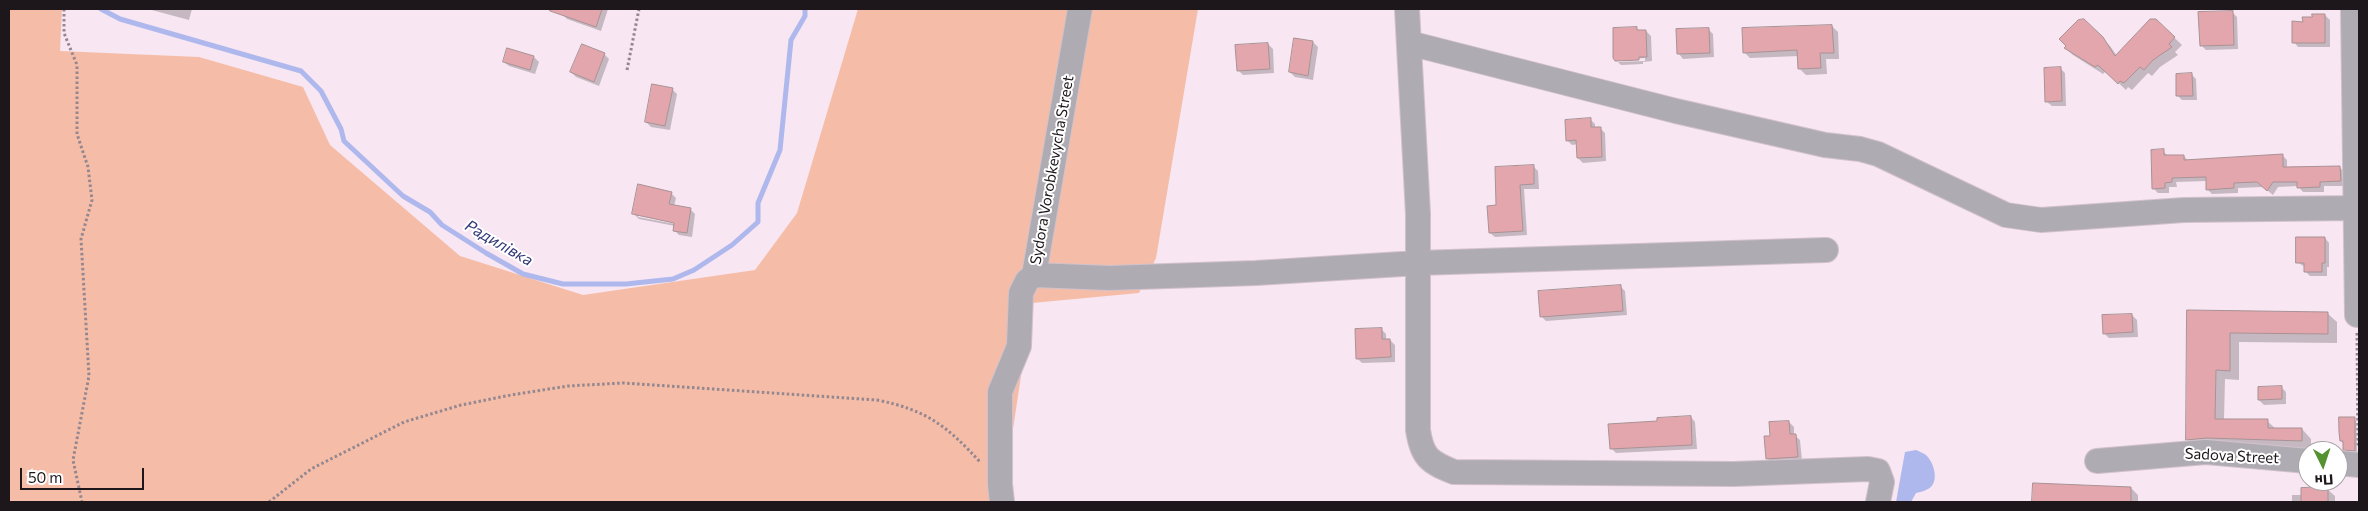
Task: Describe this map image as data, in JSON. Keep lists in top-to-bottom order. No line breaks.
{"streets":{"street":["Sydora Vorobkevycha Street","Sadova Street"]},"water":["Радилівка"],"scale_bar":"50 m","north":"bottom"}
